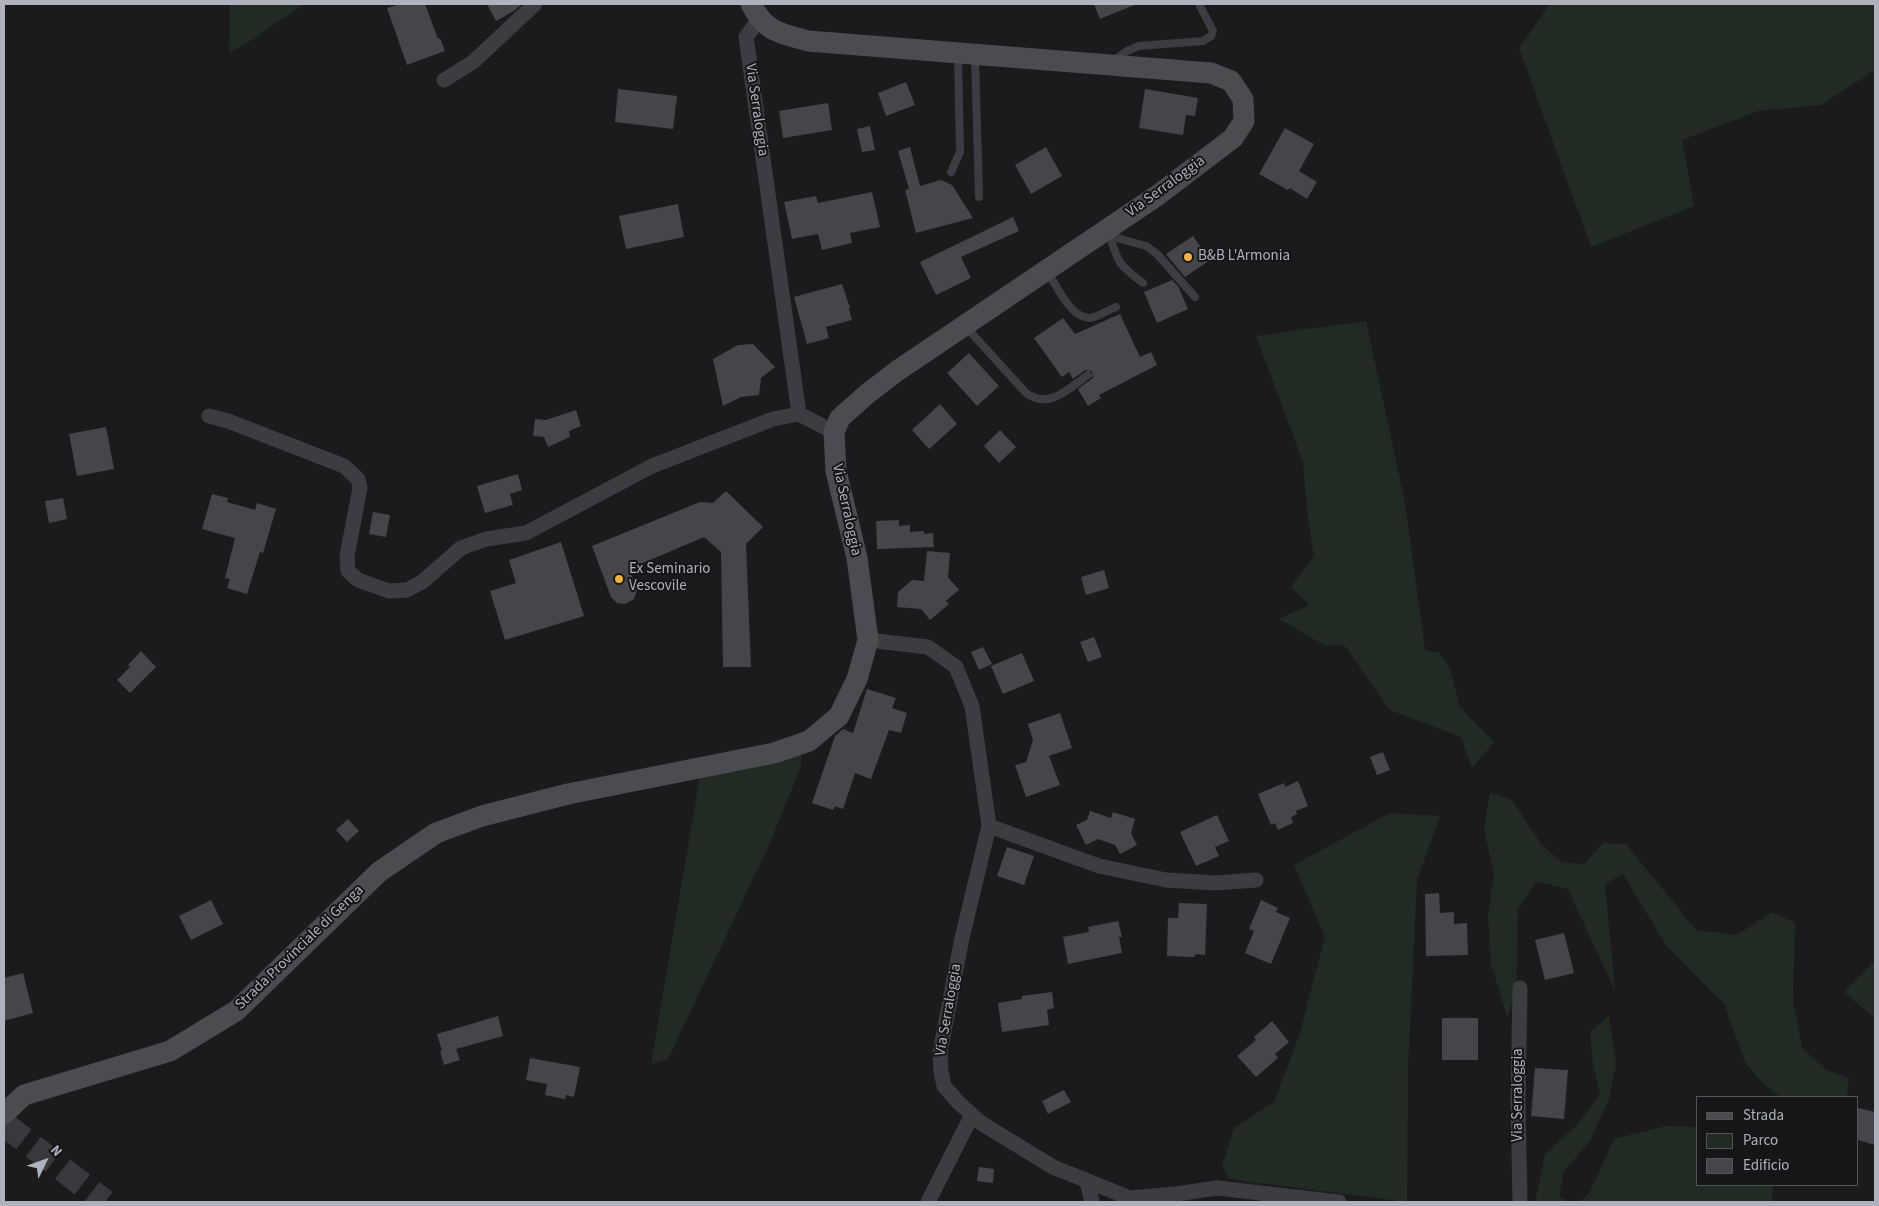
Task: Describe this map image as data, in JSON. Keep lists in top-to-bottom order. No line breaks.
{"streets":{"main road":["Via Serraloggia","Strada Provinciale di Genga"]},"crossings":[["Via Serraloggia","Strada Provinciale di Genga"]],"places":["B&B L'Armonia","Ex Seminario Vescovile"],"legend":["Strada","Parco","Edificio"],"north":"top right"}
